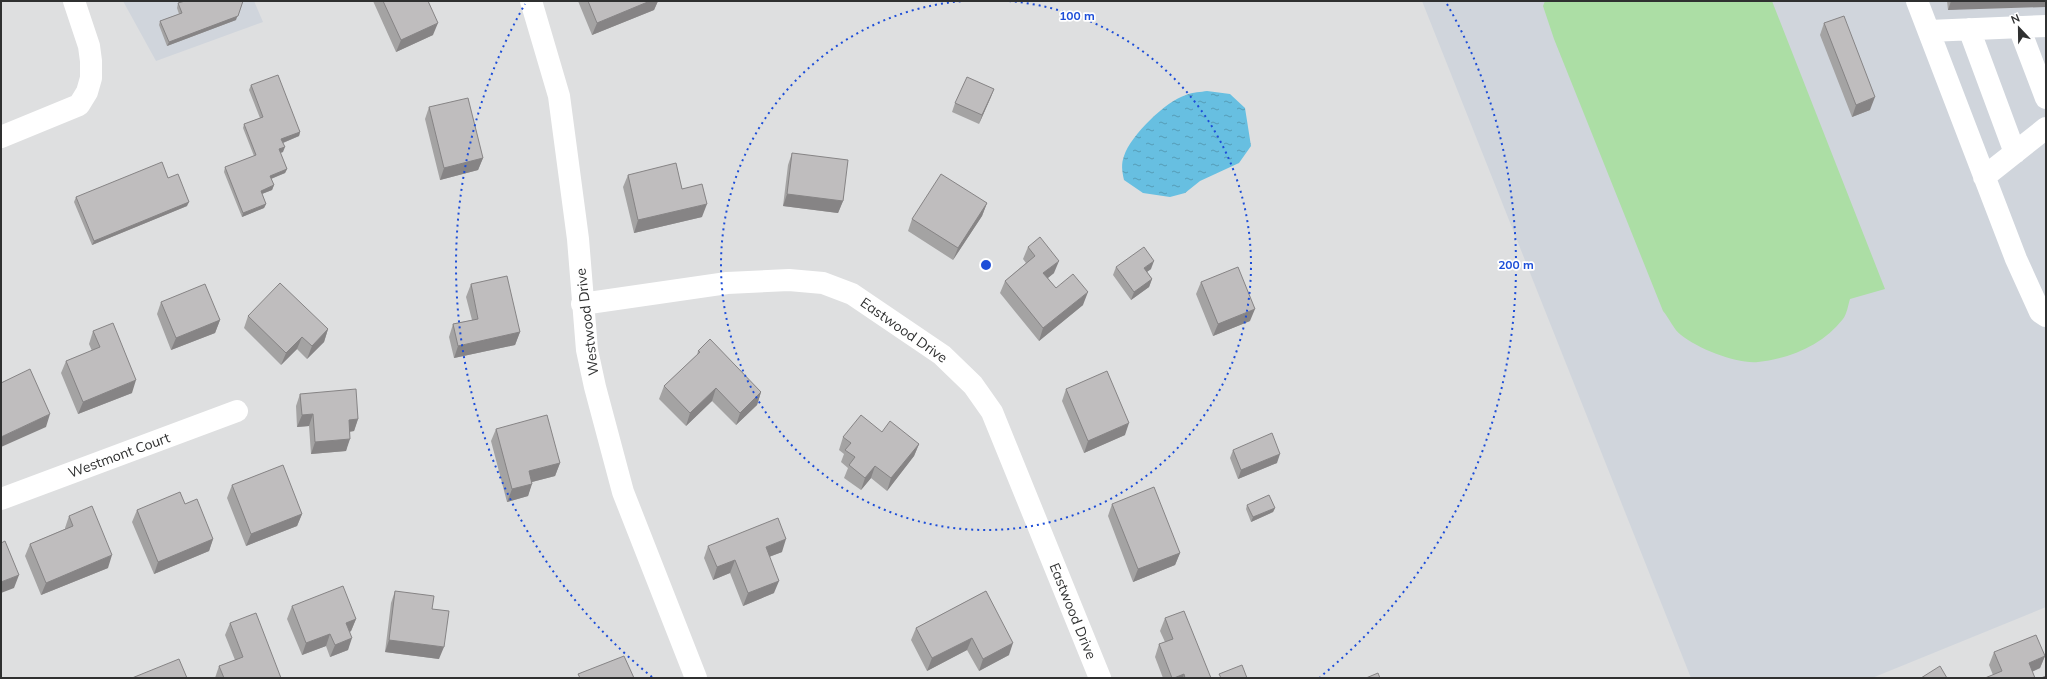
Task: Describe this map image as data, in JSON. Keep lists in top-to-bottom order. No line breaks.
{"streets":{"street":["Westwood Drive","Eastwood Drive","Westmont Court"]},"crossings":[["Westwood Drive","Eastwood Drive"]],"north":"top","rings":["100 m","200 m"]}
